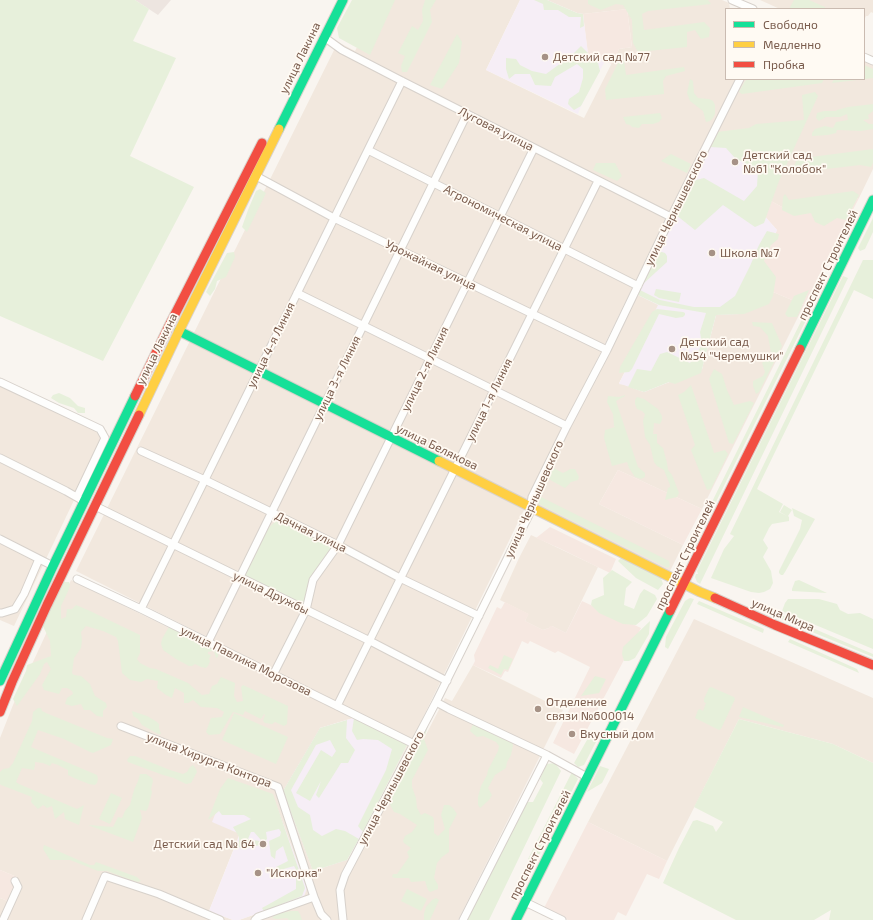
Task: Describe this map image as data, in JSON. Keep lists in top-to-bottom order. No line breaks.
{"streets":{"main road":["улица Лакина","проспект Строителей","улица Белякова","улица Мира"],"street":["Луговая улица","улица Чернышевского","Агрономическая улица","Урожайная улица","улица 4-я Линия","улица 2-я Линия","улица 3-я Линия","улица 1-я Линия","Дачная улица","улица Дружбы","улица Павлика Морозова","улица Хирурга Контора"]},"crossings":[["улица Лакина","Луговая улица"],["улица Лакина","Урожайная улица"],["улица Лакина","улица Белякова"],["улица Лакина","улица Дружбы"],["Луговая улица","улица Чернышевского"],["Луговая улица","улица 4-я Линия"],["Луговая улица","улица 2-я Линия"],["Луговая улица","улица 3-я Линия"],["Луговая улица","улица 1-я Линия"],["улица Чернышевского","Агрономическая улица"],["улица Чернышевского","Урожайная улица"],["улица Чернышевского","улица Белякова"],["улица Чернышевского","Дачная улица"],["улица Чернышевского","улица Дружбы"],["улица Чернышевского","улица Павлика Морозова"],["Агрономическая улица","улица 4-я Линия"],["Агрономическая улица","улица 2-я Линия"],["Агрономическая улица","улица 3-я Линия"],["Агрономическая улица","улица 1-я Линия"],["Урожайная улица","улица 4-я Линия"],["Урожайная улица","улица 2-я Линия"],["Урожайная улица","улица 3-я Линия"],["Урожайная улица","улица 1-я Линия"],["проспект Строителей","улица Белякова"],["проспект Строителей","улица Мира"],["улица 4-я Линия","улица Белякова"],["улица 4-я Линия","Дачная улица"],["улица 4-я Линия","улица Дружбы"],["улица 4-я Линия","улица Павлика Морозова"],["улица 2-я Линия","улица Белякова"],["улица 2-я Линия","Дачная улица"],["улица 2-я Линия","улица Дружбы"],["улица 2-я Линия","улица Павлика Морозова"],["улица 3-я Линия","улица Белякова"],["улица 3-я Линия","Дачная улица"],["улица 3-я Линия","улица Дружбы"],["улица 3-я Линия","улица Павлика Морозова"],["улица 1-я Линия","улица Белякова"],["улица 1-я Линия","Дачная улица"],["улица 1-я Линия","улица Дружбы"],["улица 1-я Линия","улица Павлика Морозова"],["улица Белякова","улица Мира"]],"places":["Детский сад №77","Детский сад №61 \"Колобок\"","Школа №7","Детский сад №54 \"Черемушки\"","Отделение связи №600014","Вкусный дом","Детский сад № 64","\"Искорка\""],"legend":["Свободно","Медленно","Пробка"]}
